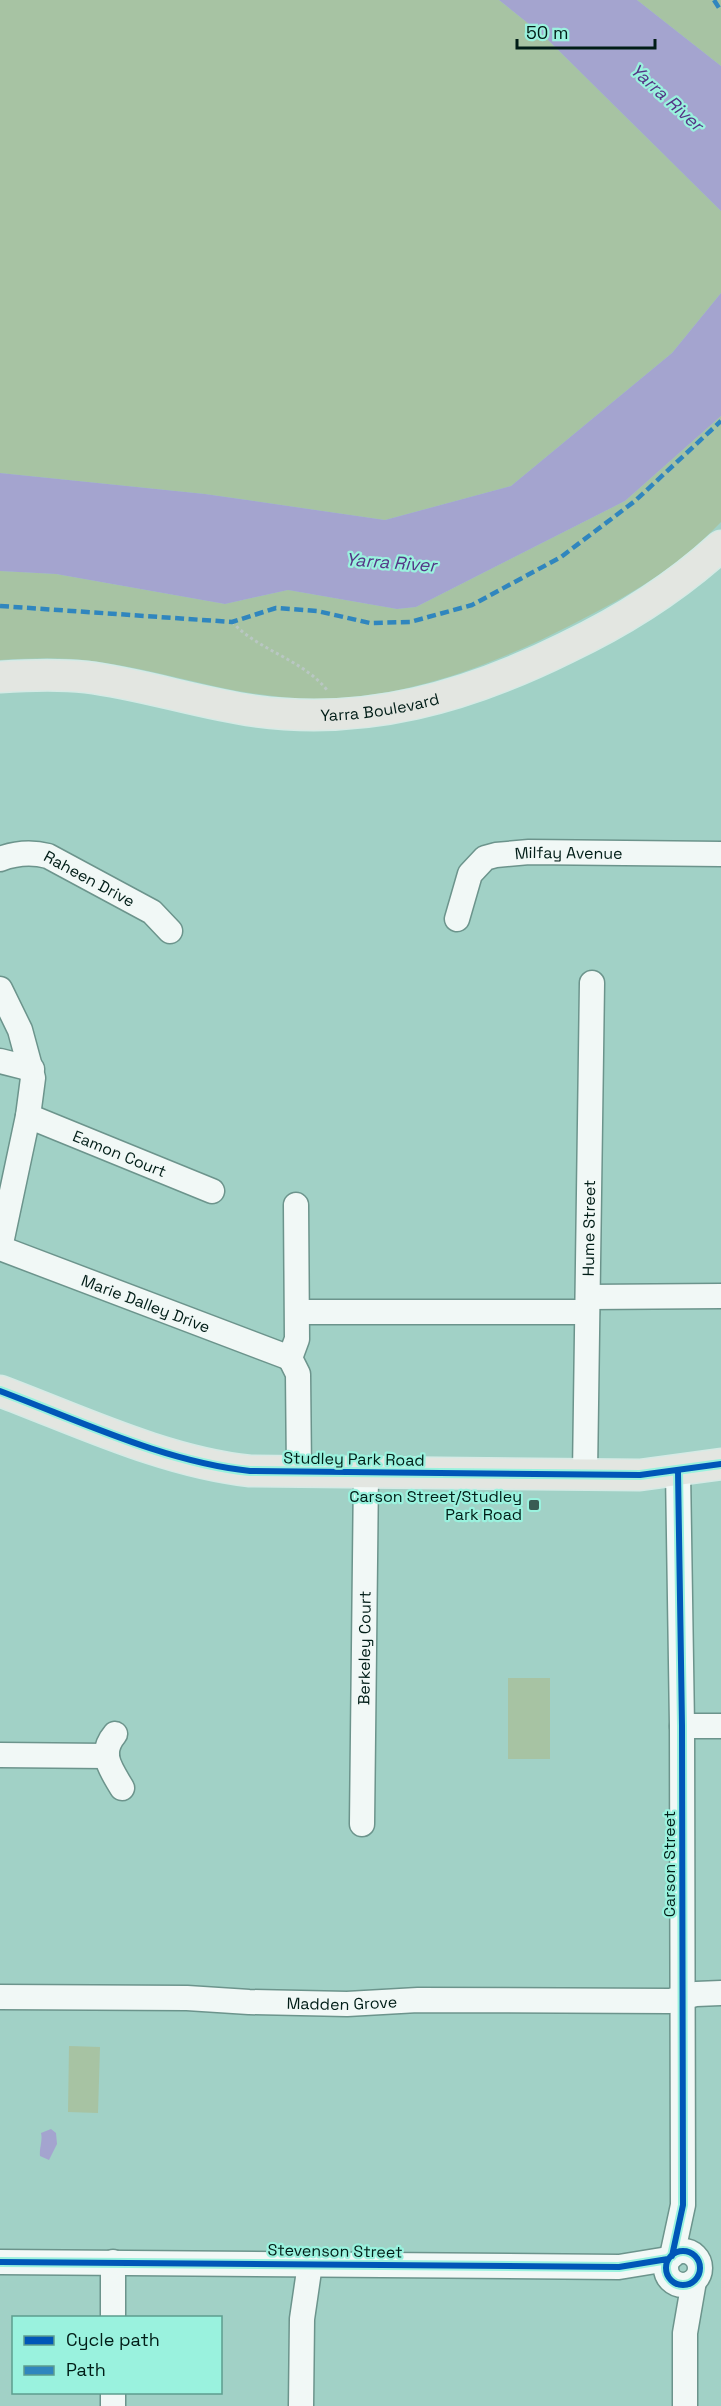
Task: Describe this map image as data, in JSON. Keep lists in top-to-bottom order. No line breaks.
{"streets":{"main road":["Yarra Boulevard","Studley Park Road"],"street":["Milfay Avenue","Raheen Drive","Eamon Court","Hume Street","Marie Dalley Drive","Berkeley Court","Carson Street","Madden Grove","Stevenson Street"]},"crossings":[["Hume Street","Studley Park Road"],["Studley Park Road","Berkeley Court"],["Studley Park Road","Carson Street"],["Carson Street","Madden Grove"],["Carson Street","Stevenson Street"]],"water":["Yarra River"],"places":{"transit":["Carson Street/Studley Park Road"]},"legend":["Cycle path","Path"],"scale_bar":"50 m"}
